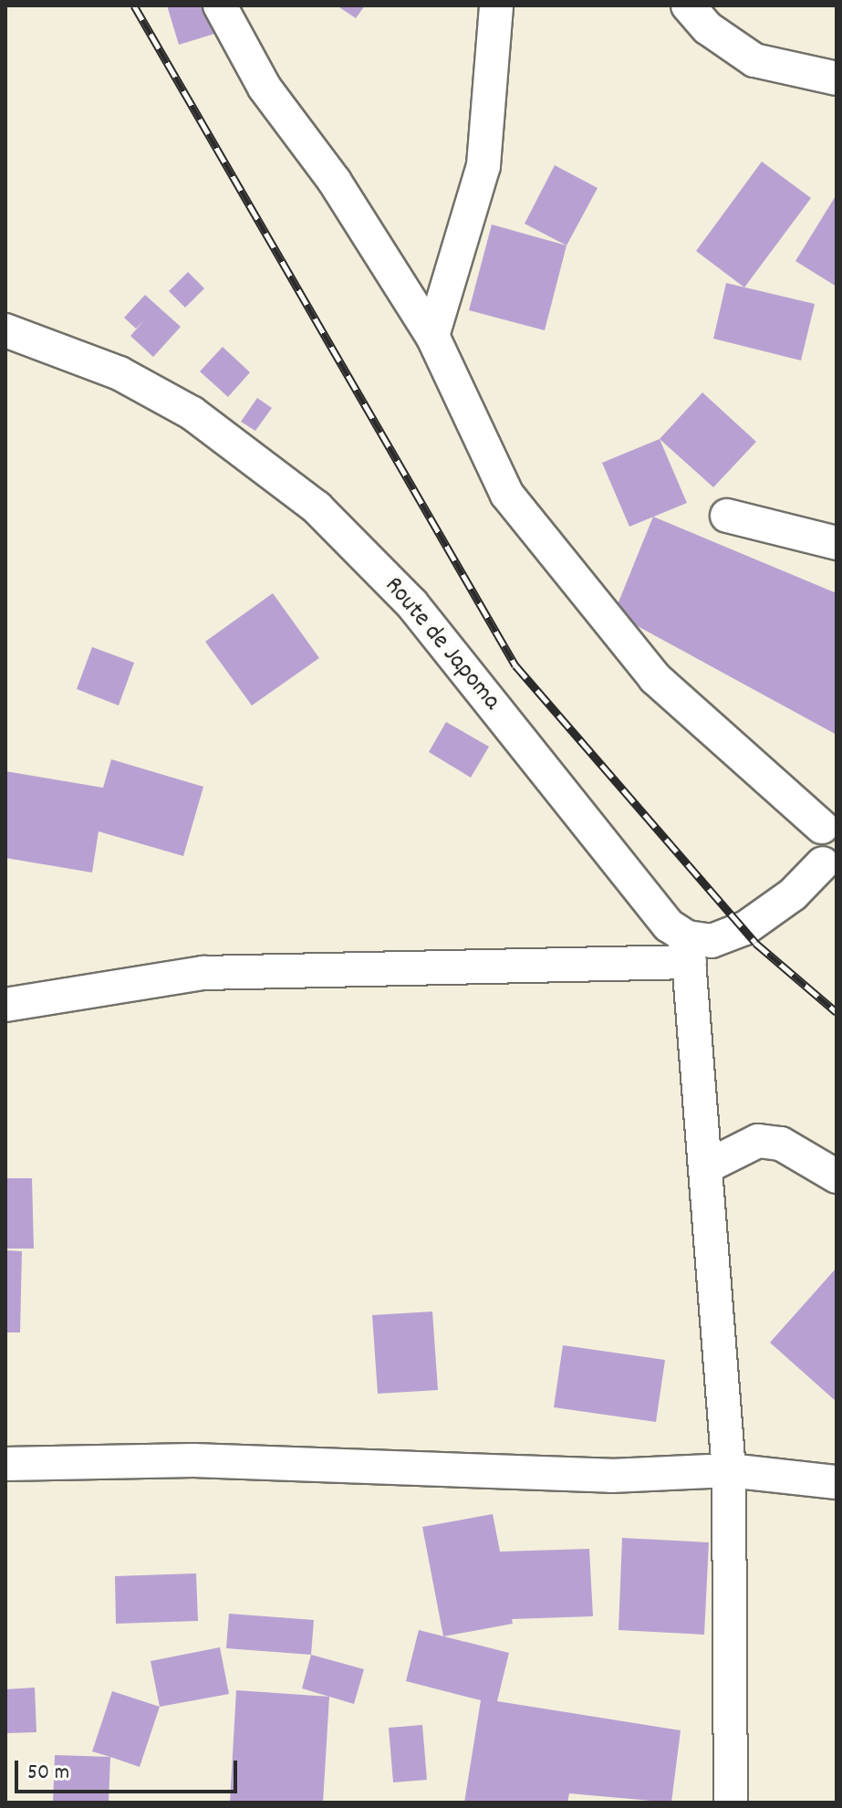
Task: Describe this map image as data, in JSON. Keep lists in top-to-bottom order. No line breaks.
{"streets":{"street":["Route de Japoma"]},"scale_bar":"50 m"}
